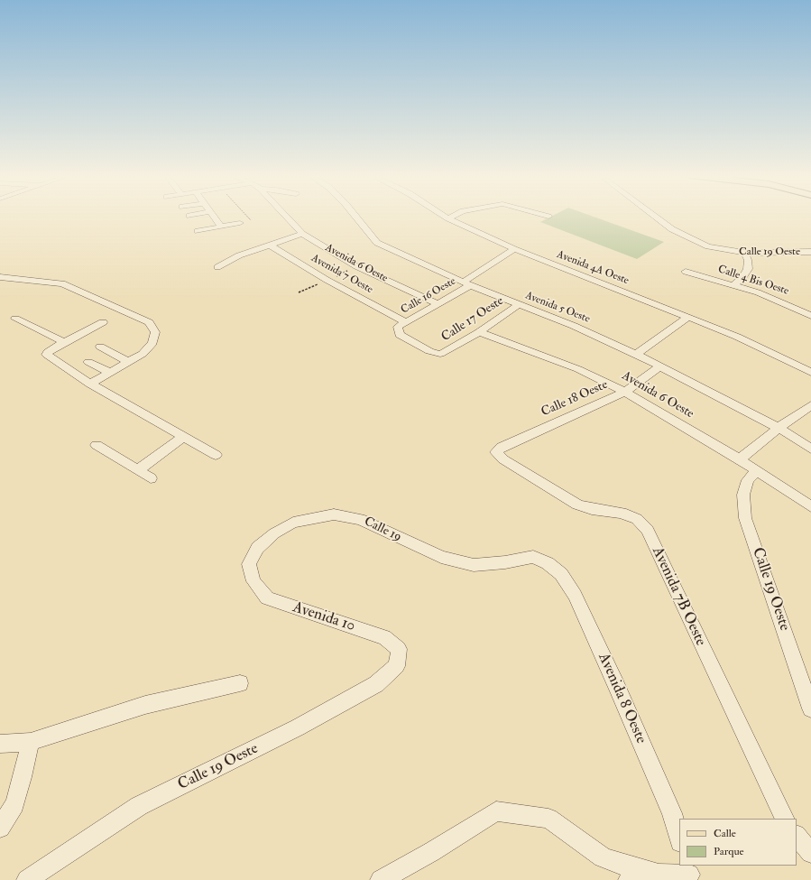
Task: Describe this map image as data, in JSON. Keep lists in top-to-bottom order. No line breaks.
{"streets":{"street":["Calle 19 Oeste","Avenida 6 Oeste","Avenida 4A Oeste","Avenida 7 Oeste","Calle 4 Bis Oeste","Calle 16 Oeste","Avenida 5 Oeste","Calle 17 Oeste","Calle 18 Oeste","Calle 19","Avenida 7B Oeste","Avenida 10","Avenida 8 Oeste"]},"crossings":[["Calle 19 Oeste","Avenida 6 Oeste"],["Calle 19 Oeste","Avenida 10"],["Avenida 6 Oeste","Calle 16 Oeste"],["Avenida 6 Oeste","Calle 17 Oeste"],["Avenida 6 Oeste","Calle 18 Oeste"],["Avenida 4A Oeste","Calle 16 Oeste"],["Avenida 7 Oeste","Calle 16 Oeste"],["Avenida 7 Oeste","Calle 17 Oeste"],["Calle 16 Oeste","Avenida 5 Oeste"],["Calle 16 Oeste","Calle 17 Oeste"],["Avenida 5 Oeste","Calle 17 Oeste"],["Avenida 5 Oeste","Calle 18 Oeste"],["Calle 18 Oeste","Avenida 7B Oeste"],["Calle 19","Avenida 10"],["Calle 19","Avenida 8 Oeste"]],"legend":["Calle","Parque"]}
